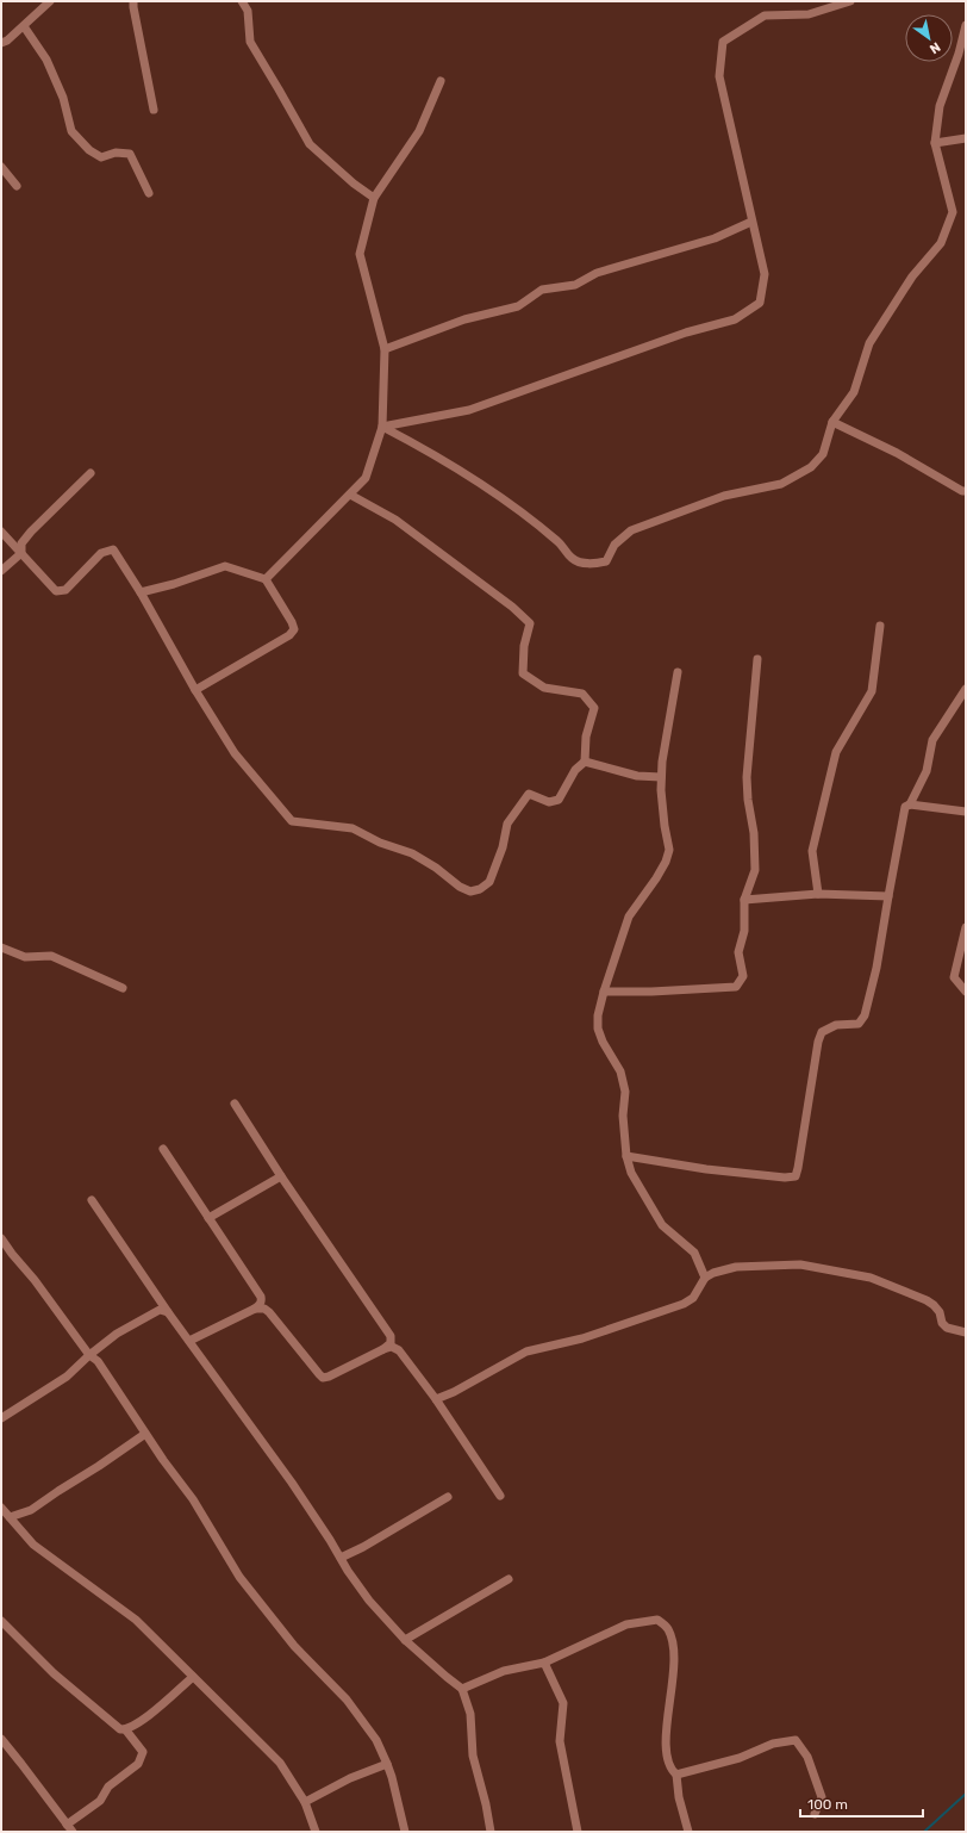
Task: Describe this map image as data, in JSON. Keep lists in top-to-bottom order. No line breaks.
{"scale_bar":"100 m","north":"bottom right"}
